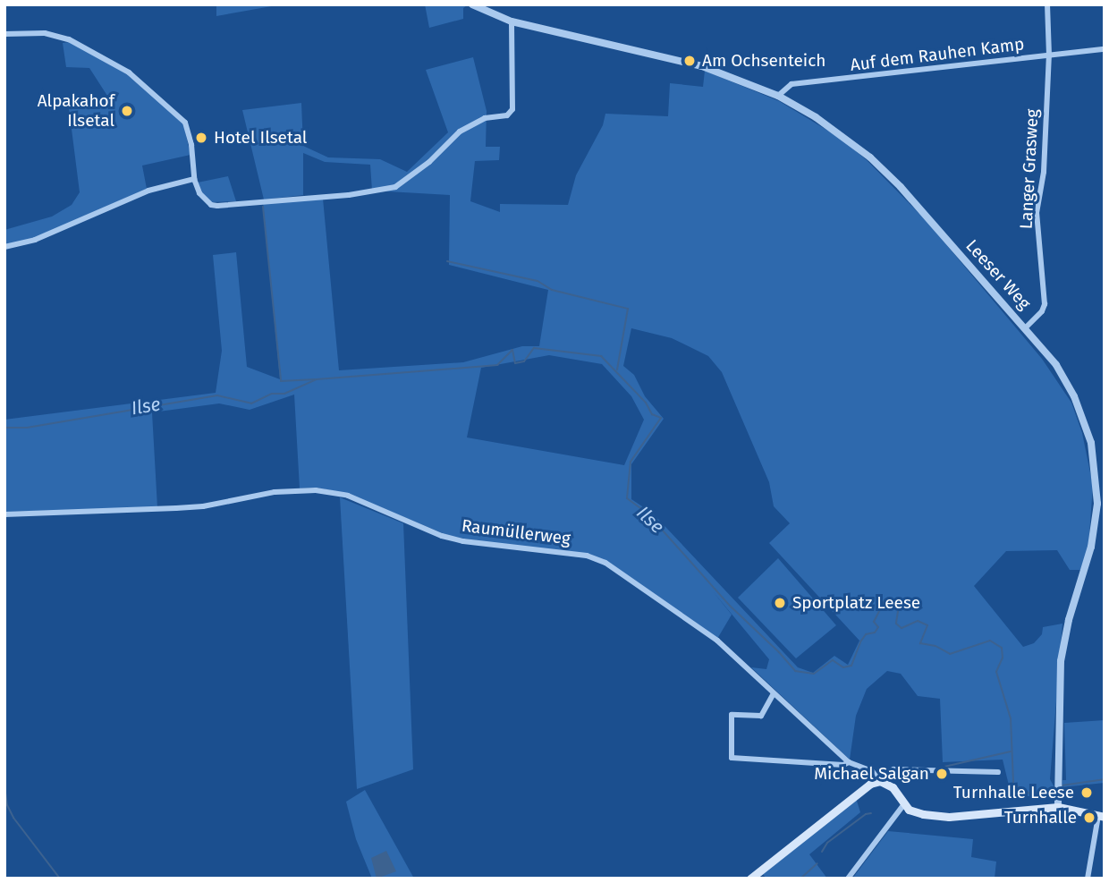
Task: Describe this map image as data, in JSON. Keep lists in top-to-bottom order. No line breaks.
{"streets":{"street":["Auf dem Rauhen Kamp","Langer Grasweg","Leeser Weg","Raumüllerweg"]},"crossings":[["Auf dem Rauhen Kamp","Langer Grasweg"],["Auf dem Rauhen Kamp","Leeser Weg"],["Langer Grasweg","Leeser Weg"]],"water":["Ilse"],"places":["Am Ochsenteich","Alpakahof Ilsetal","Hotel Ilsetal","Sportplatz Leese","Michael Salgan","Turnhalle Leese","Turnhalle"]}
